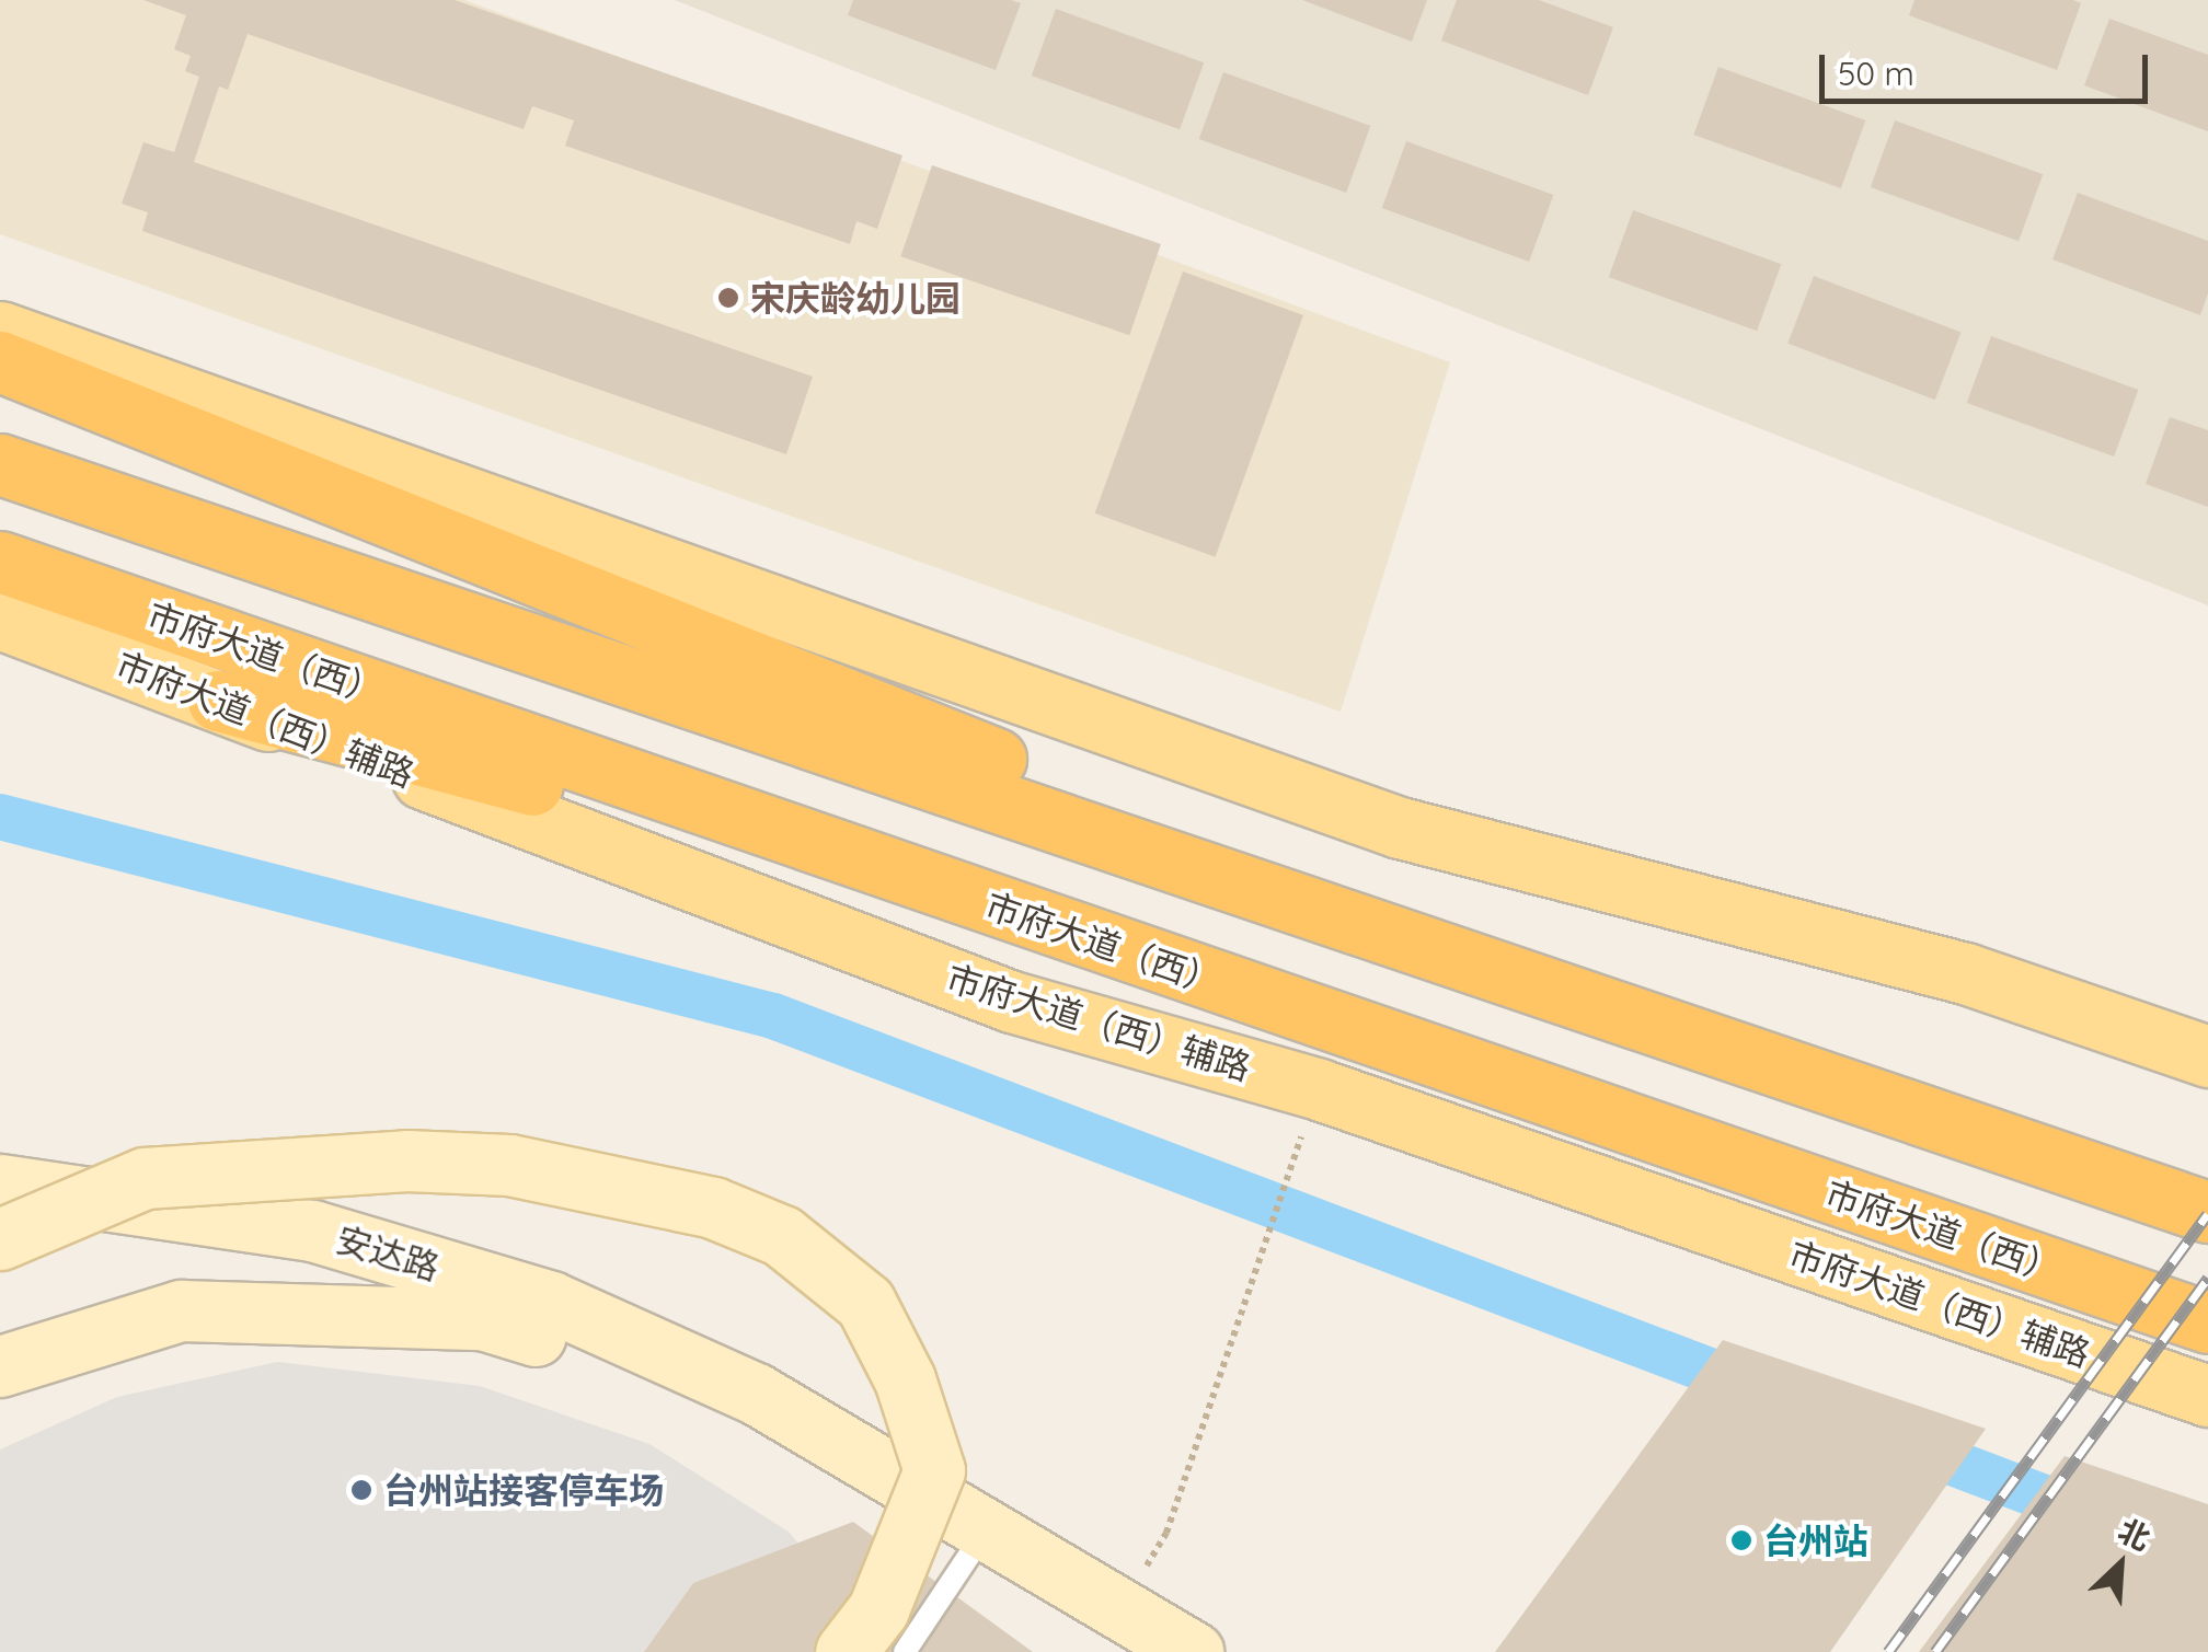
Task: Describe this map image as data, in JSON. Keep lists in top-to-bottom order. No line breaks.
{"streets":{"highway":["市府大道（西）"],"main road":["市府大道（西）辅路","安达路"]},"places":["宋庆龄幼儿园","台州站接客停车场","台州站"],"scale_bar":"50 m","north":"top right"}
